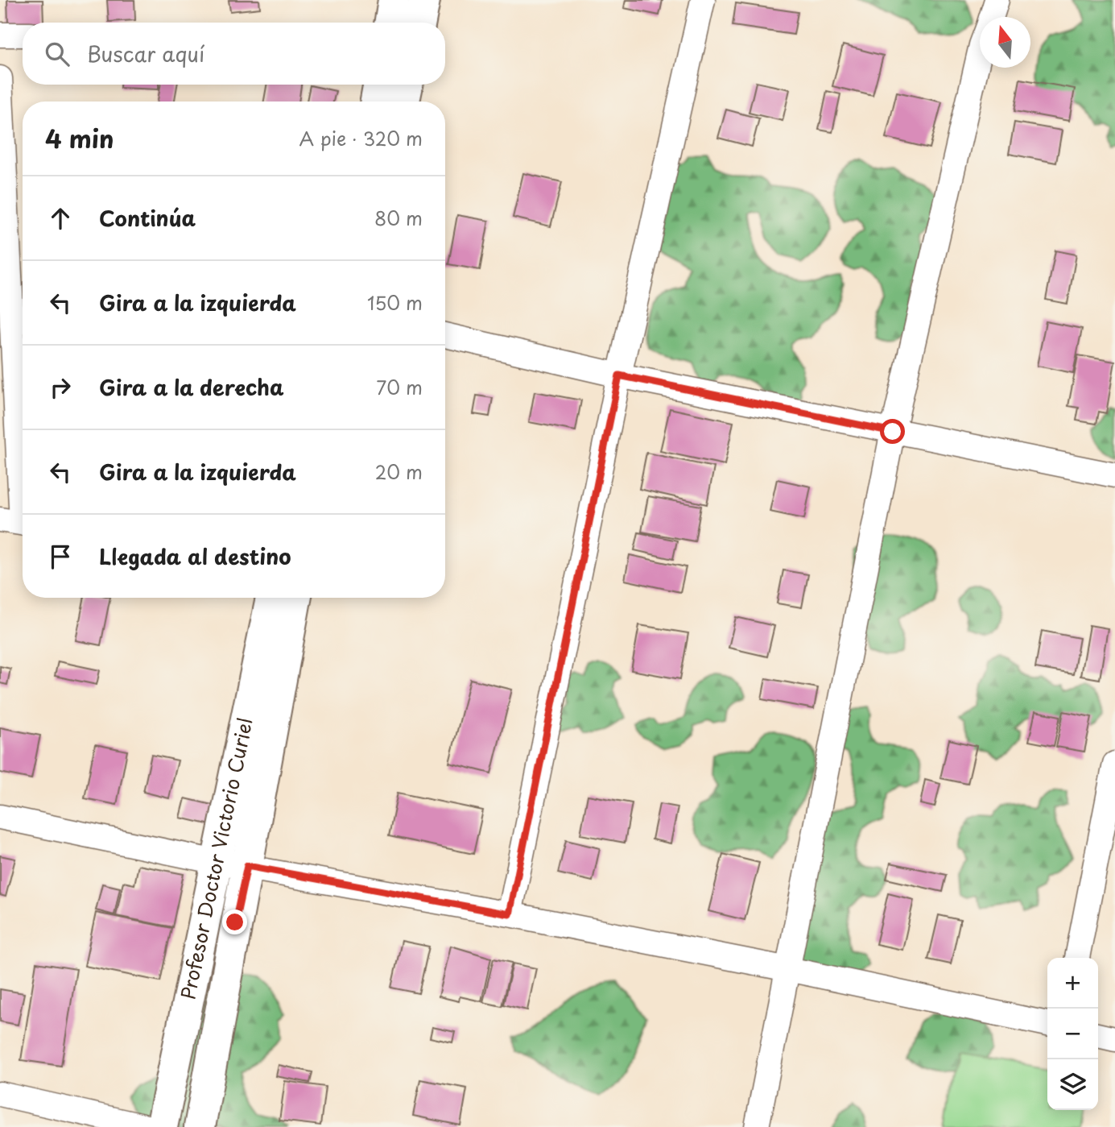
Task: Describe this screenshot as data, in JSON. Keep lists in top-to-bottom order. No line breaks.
{"streets":{"main road":["Profesor Doctor Victorio Curiel"]},"north":"top","page":{"search":"Buscar aquí","heading":["4 min","A pie · 320 m"],"list":[["Continúa","80 m"],["Gira a la izquierda","150 m"],["Gira a la derecha","70 m"],["Gira a la izquierda","20 m"],"Llegada al destino"],"map_buttons":["+","−"]}}
